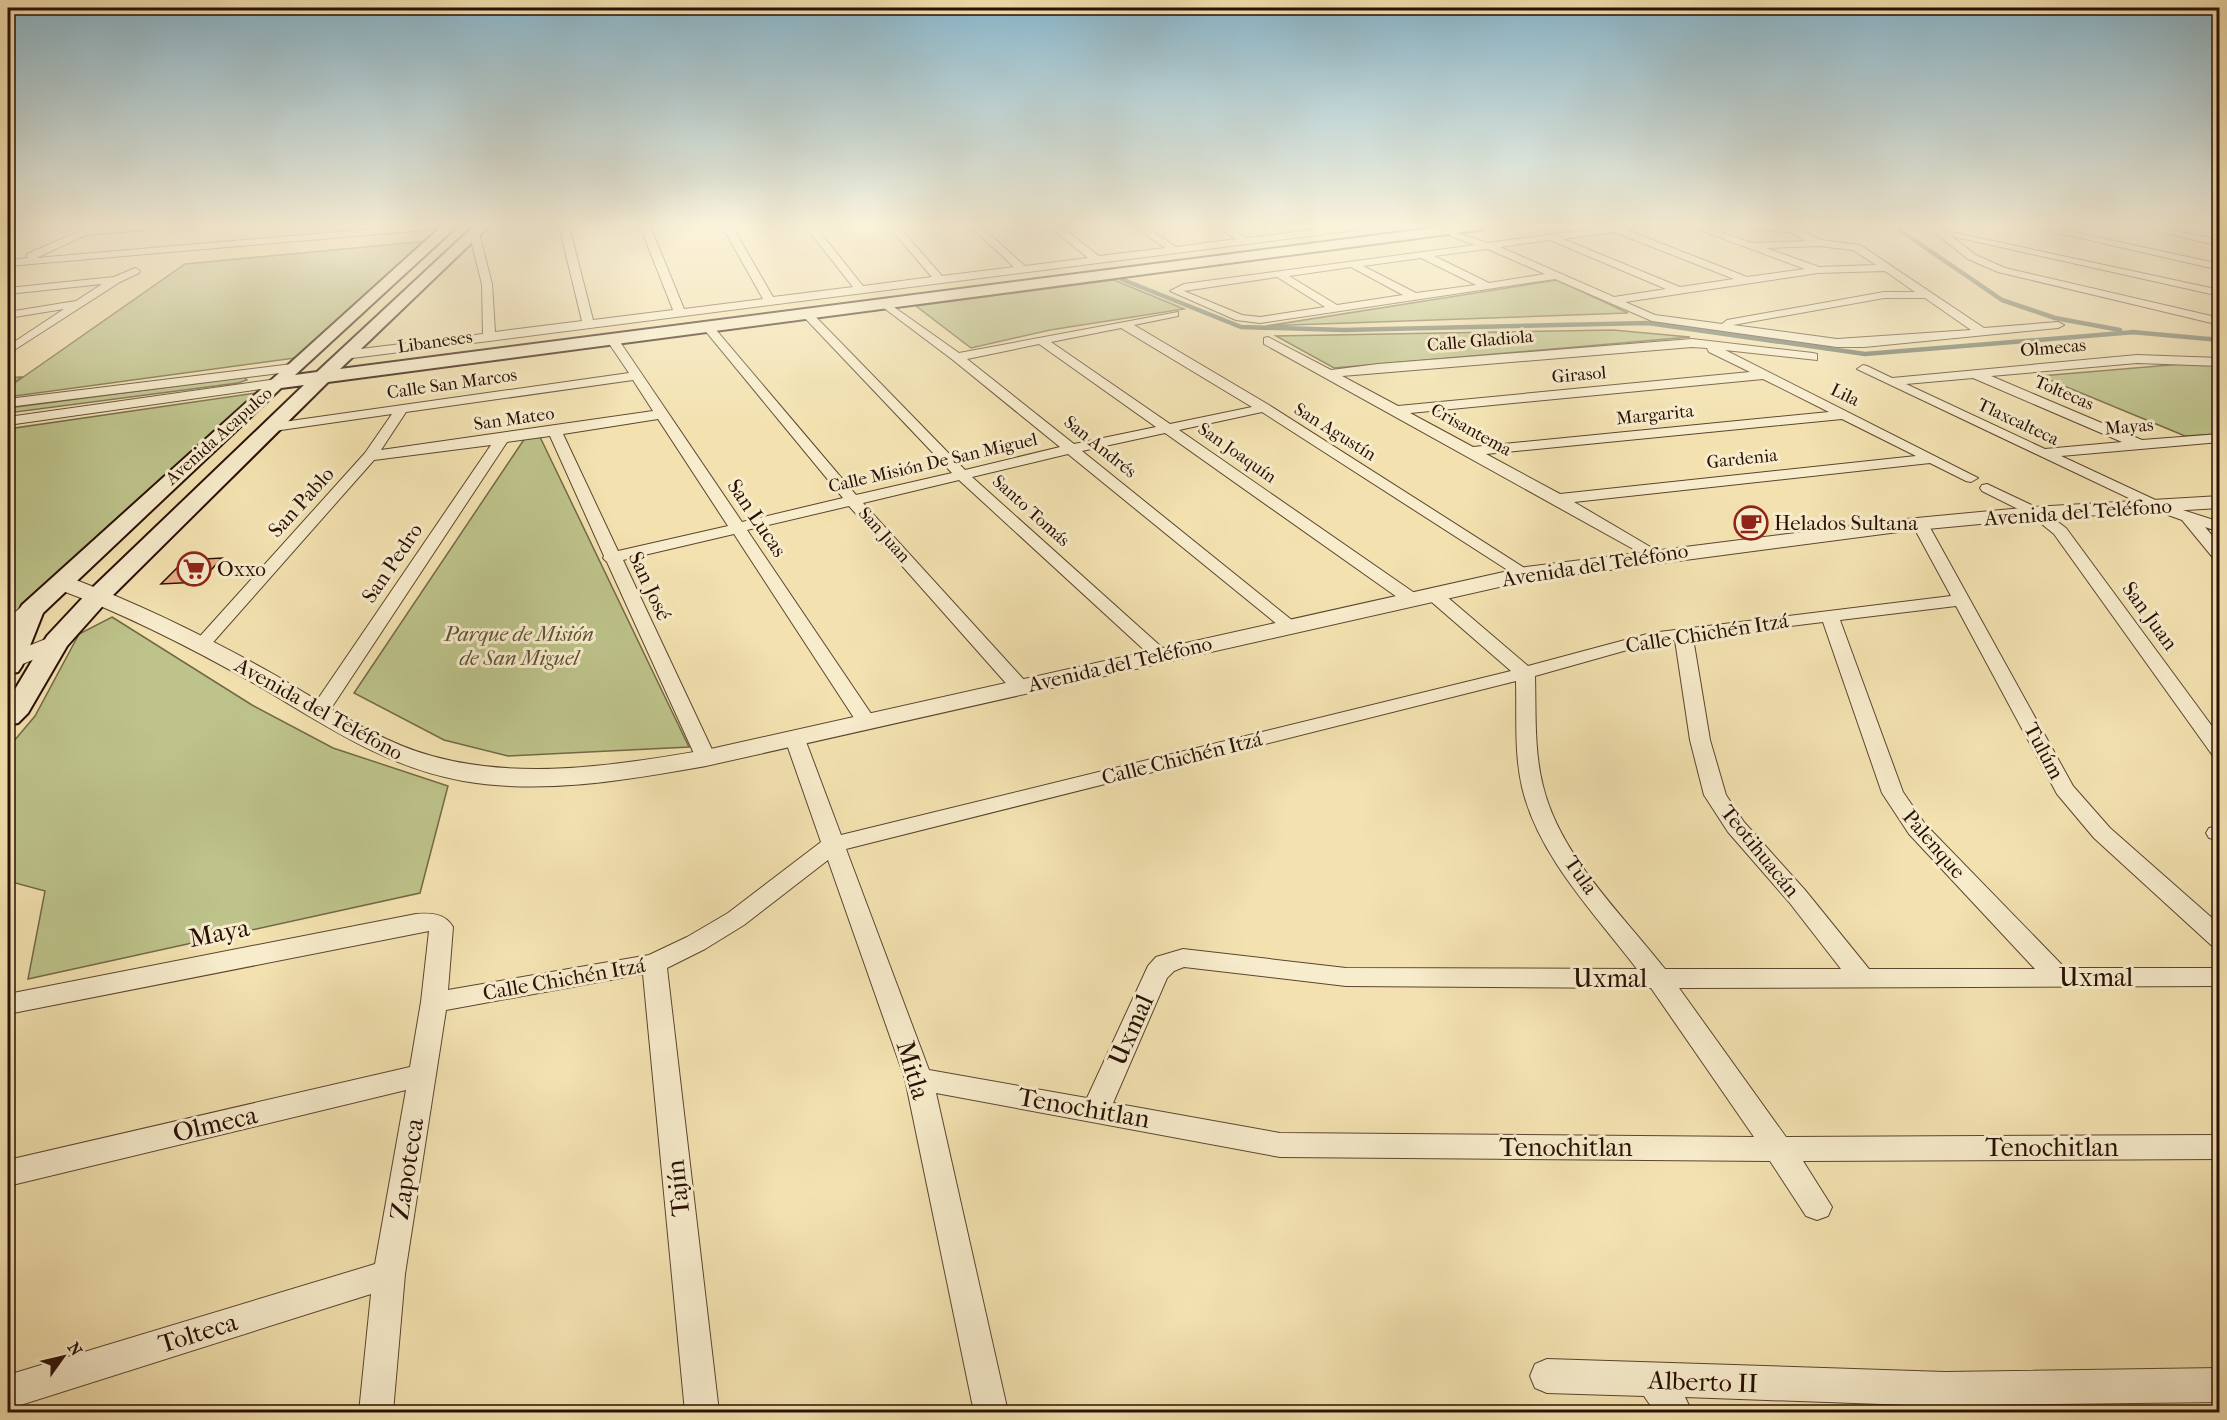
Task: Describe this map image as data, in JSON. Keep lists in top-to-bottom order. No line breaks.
{"streets":{"main road":["Libaneses","Avenida Acapulco"],"street":["Calle Gladiola","Olmecas","Girasol","Calle San Marcos","Toltecas","Lila","Margarita","San Mateo","Tlaxcalteca","Mayas","Crisantema","San Agustín","San Andrés","San Joaquín","Gardenia","Calle Misión De San Miguel","San Pablo","Santo Tomás","Avenida del Teléfono","San Lucas","San Juan","San Pedro","San José","Calle Chichén Itzá","Tulúm","Palenque","Teotihuacán","Tula","Maya","Uxmal","Mitla","Tenochitlan","Olmeca","Zapoteca","Tajín","Tolteca","Alberto II"]},"crossings":[["Calle Gladiola","Lila"],["Calle Gladiola","Crisantema"],["Libaneses","Avenida Acapulco"],["Libaneses","San Andrés"],["Libaneses","Santo Tomás"],["Libaneses","San Lucas"],["Libaneses","San Juan"],["Olmecas","Toltecas"],["Olmecas","Tlaxcalteca"],["Girasol","Lila"],["Girasol","Crisantema"],["Calle San Marcos","Avenida Acapulco"],["Calle San Marcos","San Pablo"],["Calle San Marcos","San Lucas"],["Toltecas","Mayas"],["Lila","Margarita"],["Lila","Gardenia"],["Margarita","Crisantema"],["San Mateo","San Pablo"],["San Mateo","San Lucas"],["San Mateo","San Pedro"],["San Mateo","San José"],["Tlaxcalteca","Mayas"],["Tlaxcalteca","Avenida del Teléfono"],["Crisantema","Gardenia"],["Crisantema","Avenida del Teléfono"],["San Agustín","Calle Misión De San Miguel"],["San Agustín","Avenida del Teléfono"],["Avenida Acapulco","Avenida del Teléfono"],["San Andrés","Calle Misión De San Miguel"],["San Andrés","Avenida del Teléfono"],["San Joaquín","Calle Misión De San Miguel"],["San Joaquín","Avenida del Teléfono"],["Calle Misión De San Miguel","Santo Tomás"],["Calle Misión De San Miguel","San Lucas"],["Calle Misión De San Miguel","San Juan"],["Calle Misión De San Miguel","San José"],["San Pablo","Avenida del Teléfono"],["Santo Tomás","Avenida del Teléfono"],["Avenida del Teléfono","San Lucas"],["Avenida del Teléfono","San Juan"],["Avenida del Teléfono","San Pedro"],["Avenida del Teléfono","San José"],["Avenida del Teléfono","Tulúm"],["Avenida del Teléfono","Mitla"],["Calle Chichén Itzá","Tulúm"],["Calle Chichén Itzá","Palenque"],["Calle Chichén Itzá","Teotihuacán"],["Calle Chichén Itzá","Tula"],["Calle Chichén Itzá","Mitla"],["Calle Chichén Itzá","Zapoteca"],["Calle Chichén Itzá","Tajín"],["Palenque","Uxmal"],["Teotihuacán","Uxmal"],["Tula","Uxmal"],["Tula","Tenochitlan"],["Maya","Zapoteca"],["Uxmal","Tenochitlan"],["Mitla","Tenochitlan"],["Olmeca","Zapoteca"],["Zapoteca","Tolteca"]],"parks":["Parque de Misión de San Miguel"],"places":{"cafe":["Helados Sultana"],"supermarket":["Oxxo"]},"north":"top right"}
